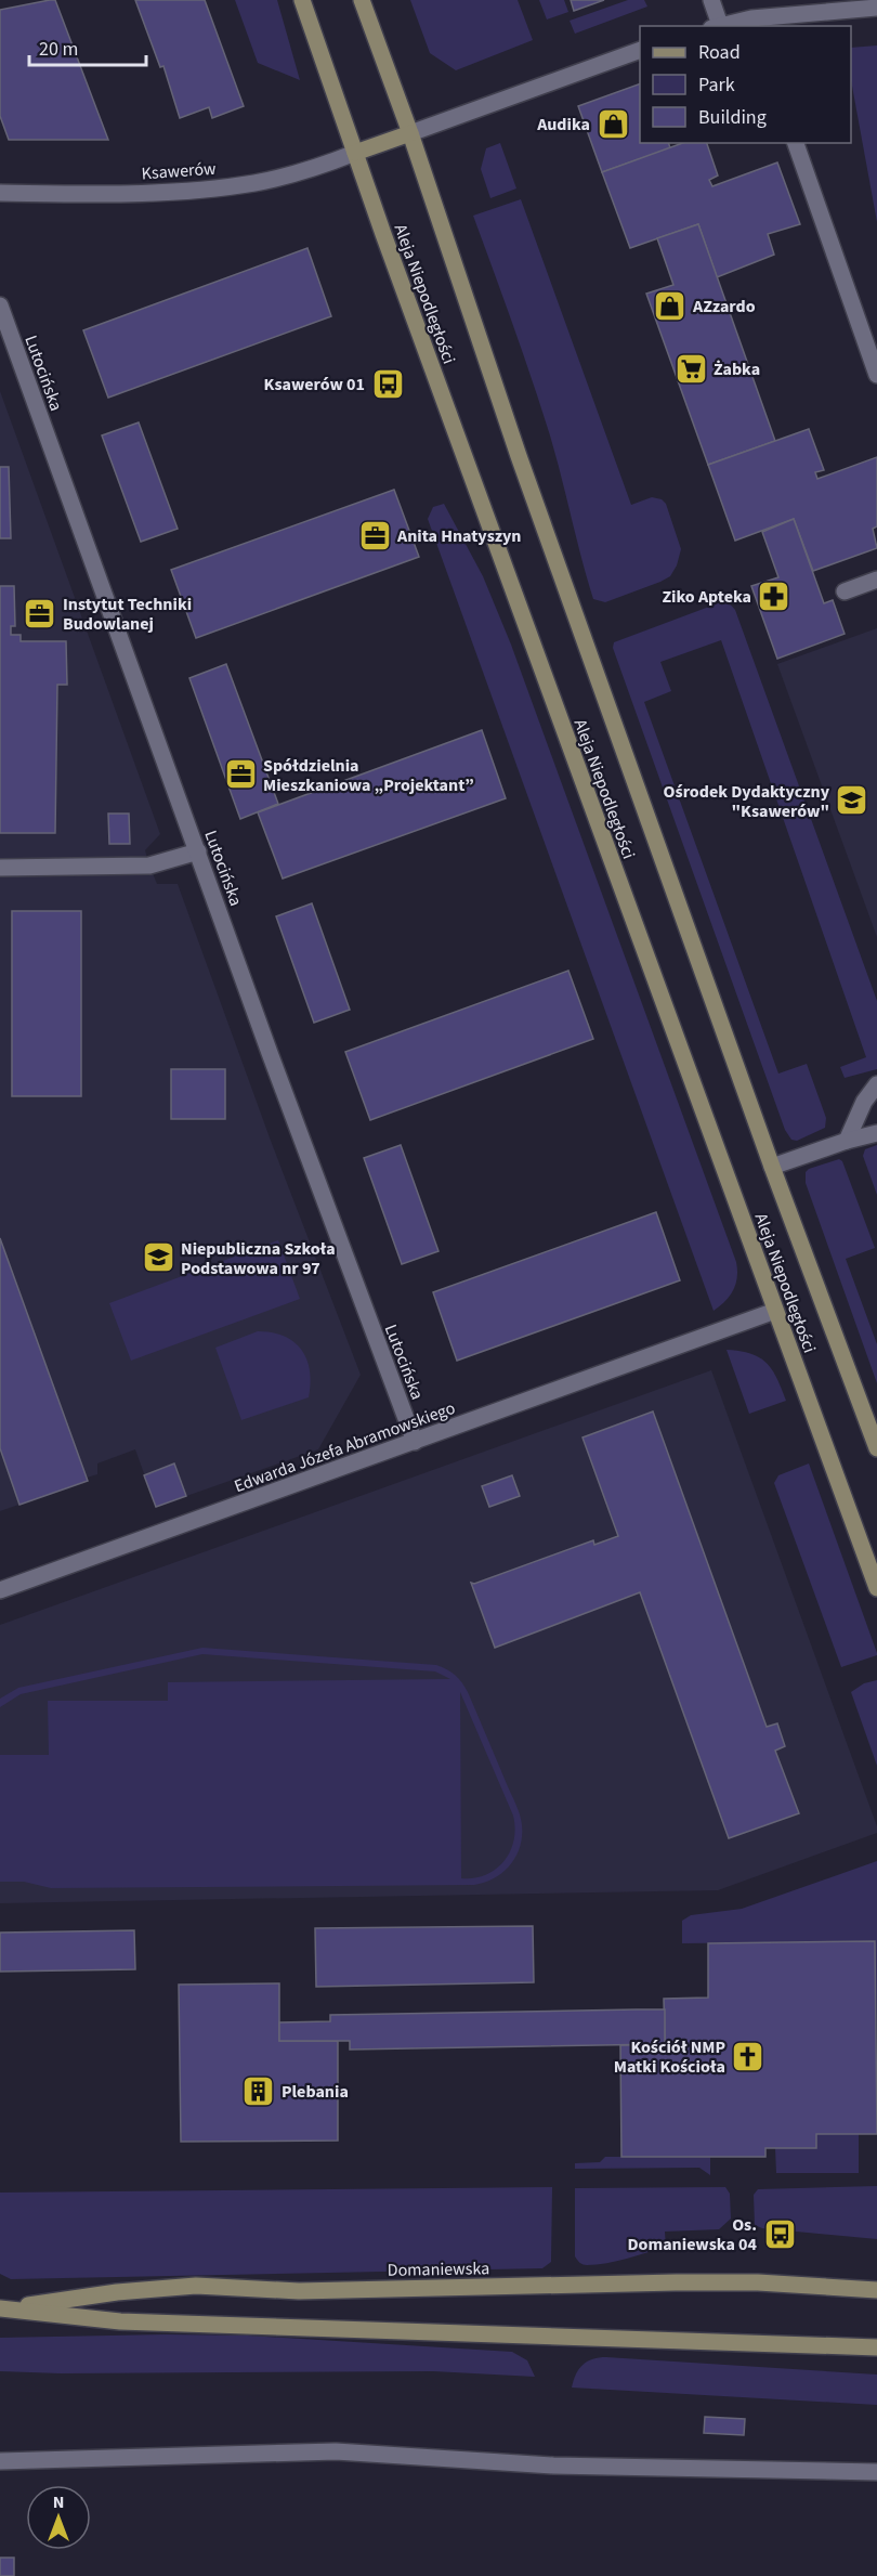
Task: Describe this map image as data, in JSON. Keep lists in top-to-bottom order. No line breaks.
{"streets":{"main road":["Aleja Niepodległości","Domaniewska"],"street":["Ksawerów","Lutocińska","Edwarda Józefa Abramowskiego"]},"crossings":[["Ksawerów","Aleja Niepodległości"],["Aleja Niepodległości","Edwarda Józefa Abramowskiego"],["Lutocińska","Edwarda Józefa Abramowskiego"]],"places":{"shop":["Audika","AZzardo"],"supermarket":["Żabka"],"bus stop":["Ksawerów 01","Os. Domaniewska 04"],"office":["Anita Hnatyszyn","Instytut Techniki Budowlanej","Spółdzielnia Mieszkaniowa „Projektant”"],"pharmacy":["Ziko Apteka"],"school or university":["Ośrodek Dydaktyczny \"Ksawerów\"","Niepubliczna Szkoła Podstawowa nr 97"],"church":["Kościół NMP Matki Kościoła"],"building":["Plebania"]},"legend":["Road","Park","Building"],"scale_bar":"20 m","north":"top"}
